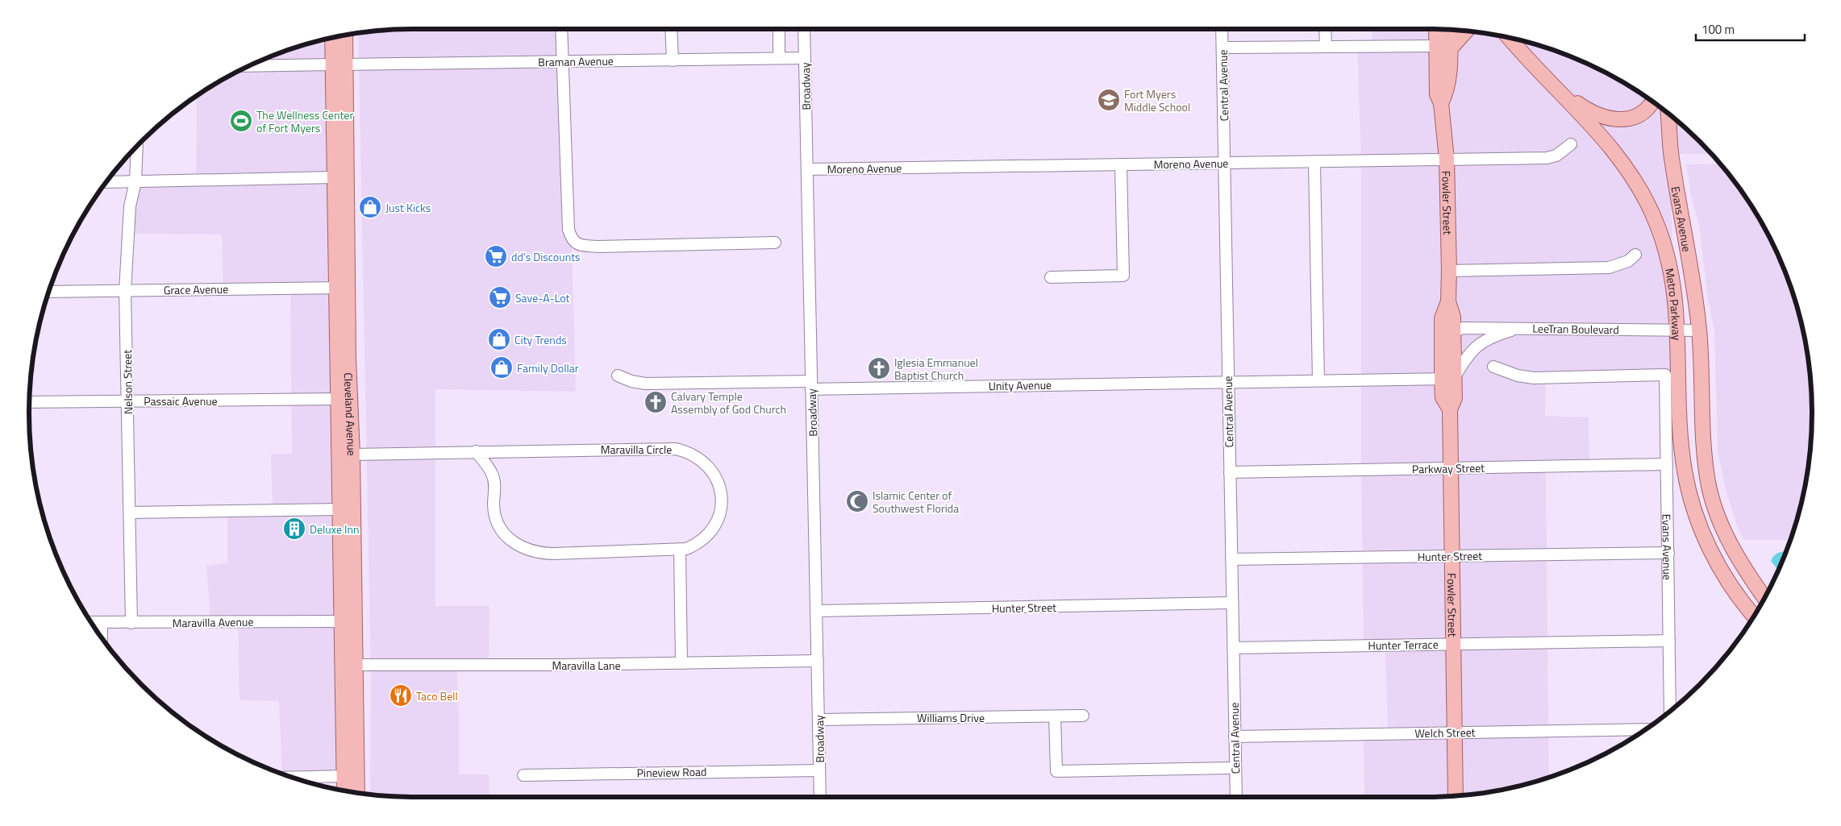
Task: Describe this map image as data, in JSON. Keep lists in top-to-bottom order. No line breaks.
{"streets":{"main road":["Fowler Street","Evans Avenue","Metro Parkway","Cleveland Avenue"],"street":["Braman Avenue","Central Avenue","Broadway","Moreno Avenue","Grace Avenue","LeeTran Boulevard","Nelson Street","Unity Avenue","Passaic Avenue","Maravilla Circle","Parkway Street","Hunter Street","Maravilla Avenue","Hunter Terrace","Maravilla Lane","Williams Drive","Welch Street","Pineview Road"]},"crossings":[["Braman Avenue","Broadway"],["Braman Avenue","Cleveland Avenue"],["Central Avenue","Moreno Avenue"],["Central Avenue","Unity Avenue"],["Central Avenue","Parkway Street"],["Central Avenue","Hunter Street"],["Central Avenue","Hunter Terrace"],["Central Avenue","Welch Street"],["Broadway","Moreno Avenue"],["Broadway","Unity Avenue"],["Broadway","Hunter Street"],["Broadway","Maravilla Lane"],["Broadway","Williams Drive"],["Broadway","Pineview Road"],["Moreno Avenue","Fowler Street"],["Fowler Street","LeeTran Boulevard"],["Fowler Street","Unity Avenue"],["Fowler Street","Parkway Street"],["Fowler Street","Hunter Street"],["Fowler Street","Hunter Terrace"],["Fowler Street","Welch Street"],["Evans Avenue","Metro Parkway"],["Evans Avenue","LeeTran Boulevard"],["Evans Avenue","Parkway Street"],["Evans Avenue","Hunter Street"],["Evans Avenue","Hunter Terrace"],["Grace Avenue","Nelson Street"],["Grace Avenue","Cleveland Avenue"],["Metro Parkway","LeeTran Boulevard"],["Nelson Street","Passaic Avenue"],["Nelson Street","Maravilla Avenue"],["Passaic Avenue","Cleveland Avenue"],["Cleveland Avenue","Maravilla Circle"],["Cleveland Avenue","Maravilla Avenue"],["Cleveland Avenue","Maravilla Lane"]],"places":{"school or university":["Fort Myers Middle School"],"sports":["The Wellness Center of Fort Myers"],"shop":["Just Kicks","City Trends","Family Dollar"],"supermarket":["dd's Discounts","Save-A-Lot"],"church":["Iglesia Emmanuel Baptist Church","Calvary Temple Assembly of God Church"],"mosque":["Islamic Center of Southwest Florida"],"building":["Deluxe Inn"],"restaurant":["Taco Bell"]},"scale_bar":"100 m"}
